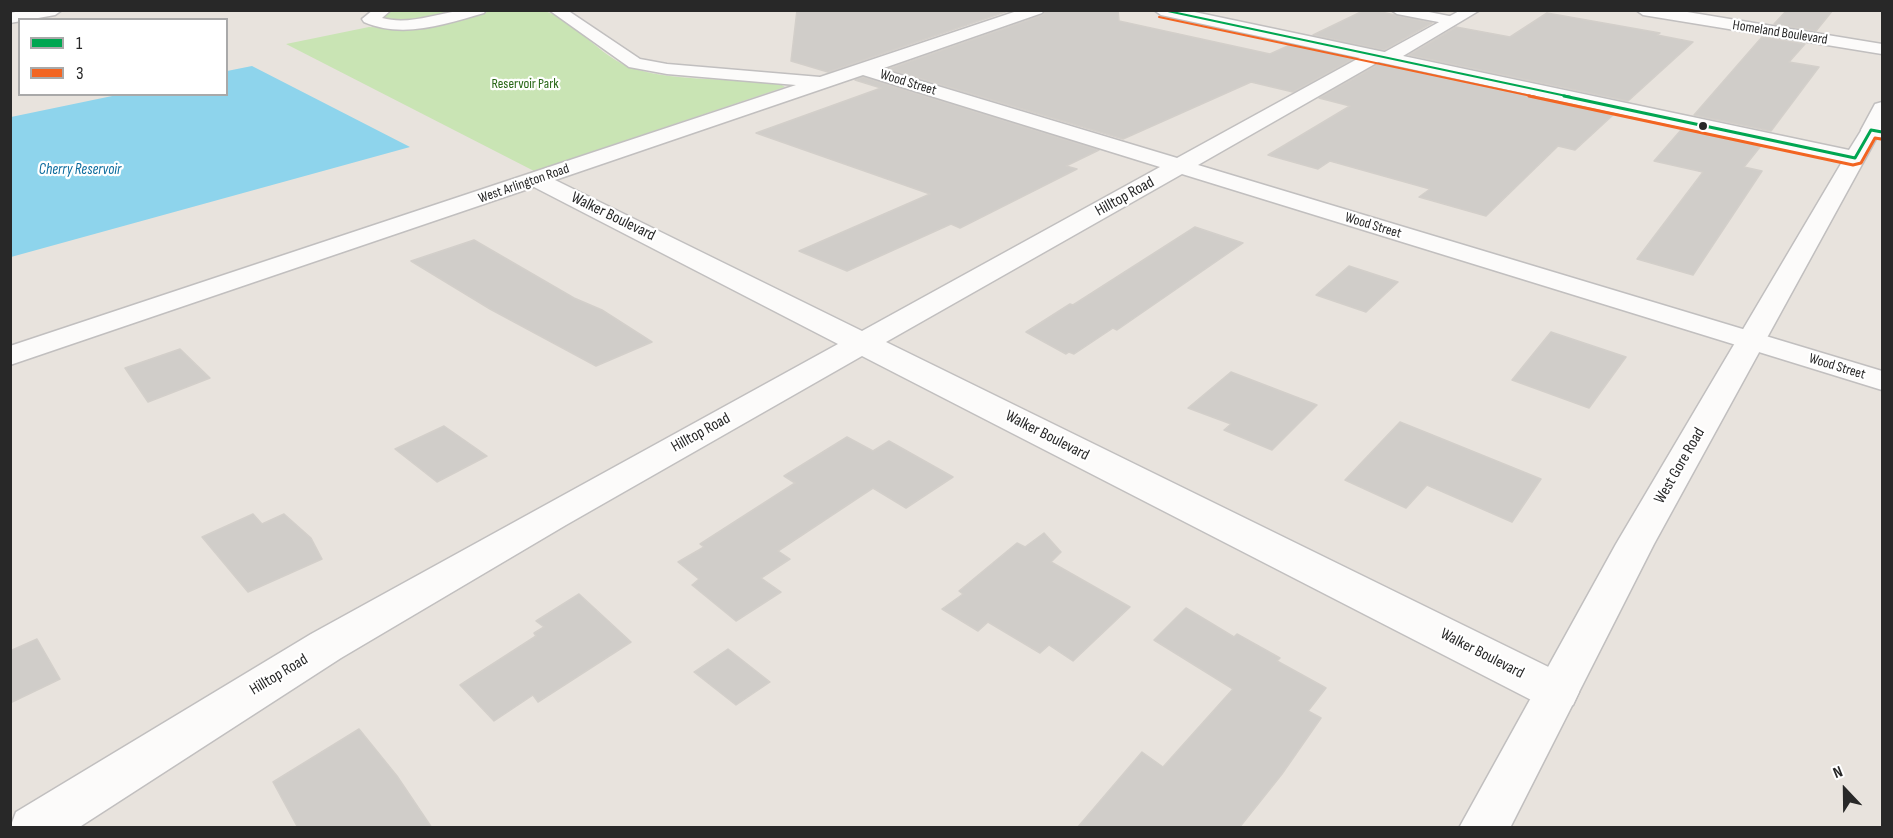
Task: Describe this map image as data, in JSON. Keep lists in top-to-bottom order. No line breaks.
{"streets":{"street":["Homeland Boulevard","Wood Street","West Arlington Road","Hilltop Road","Walker Boulevard","West Gore Road"]},"crossings":[["Wood Street","West Arlington Road"],["Wood Street","Hilltop Road"],["Wood Street","West Gore Road"],["West Arlington Road","Walker Boulevard"],["Hilltop Road","Walker Boulevard"],["Walker Boulevard","West Gore Road"]],"water":["Cherry Reservoir"],"parks":["Reservoir Park"],"lines":["transit line 1","transit line 3"],"legend":["1","3"],"north":"top"}
